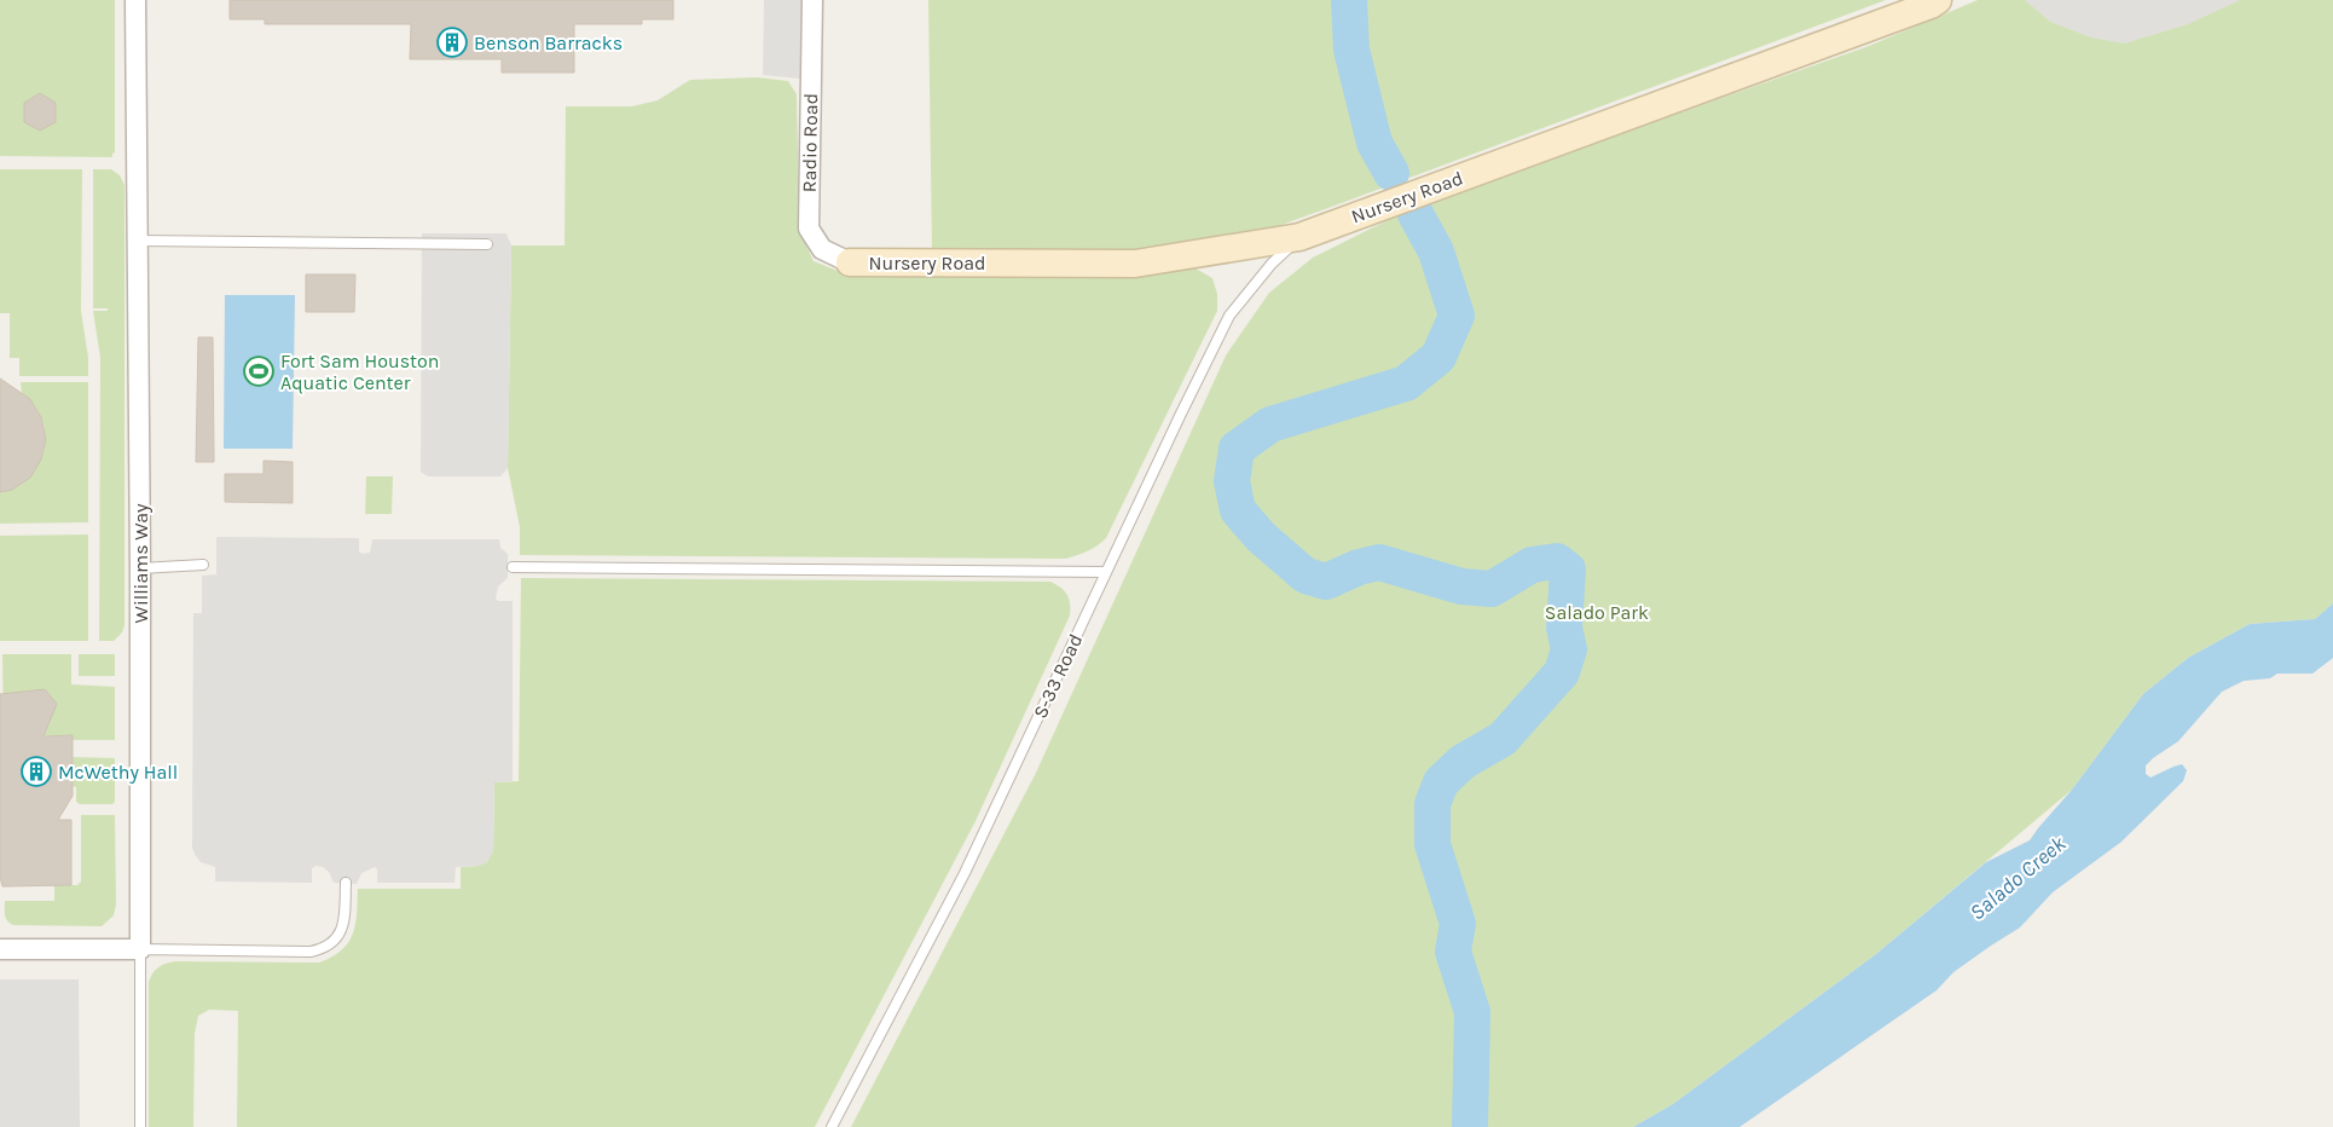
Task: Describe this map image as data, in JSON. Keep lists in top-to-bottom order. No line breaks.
{"streets":{"street":["Radio Road","Nursery Road","Williams Way"],"lane":["S-33 Road"]},"crossings":[["Radio Road","Nursery Road"],["Nursery Road","S-33 Road"]],"water":["Salado Creek"],"parks":["Salado Park"],"places":{"building":["Benson Barracks","McWethy Hall"],"sports":["Fort Sam Houston Aquatic Center"]}}
